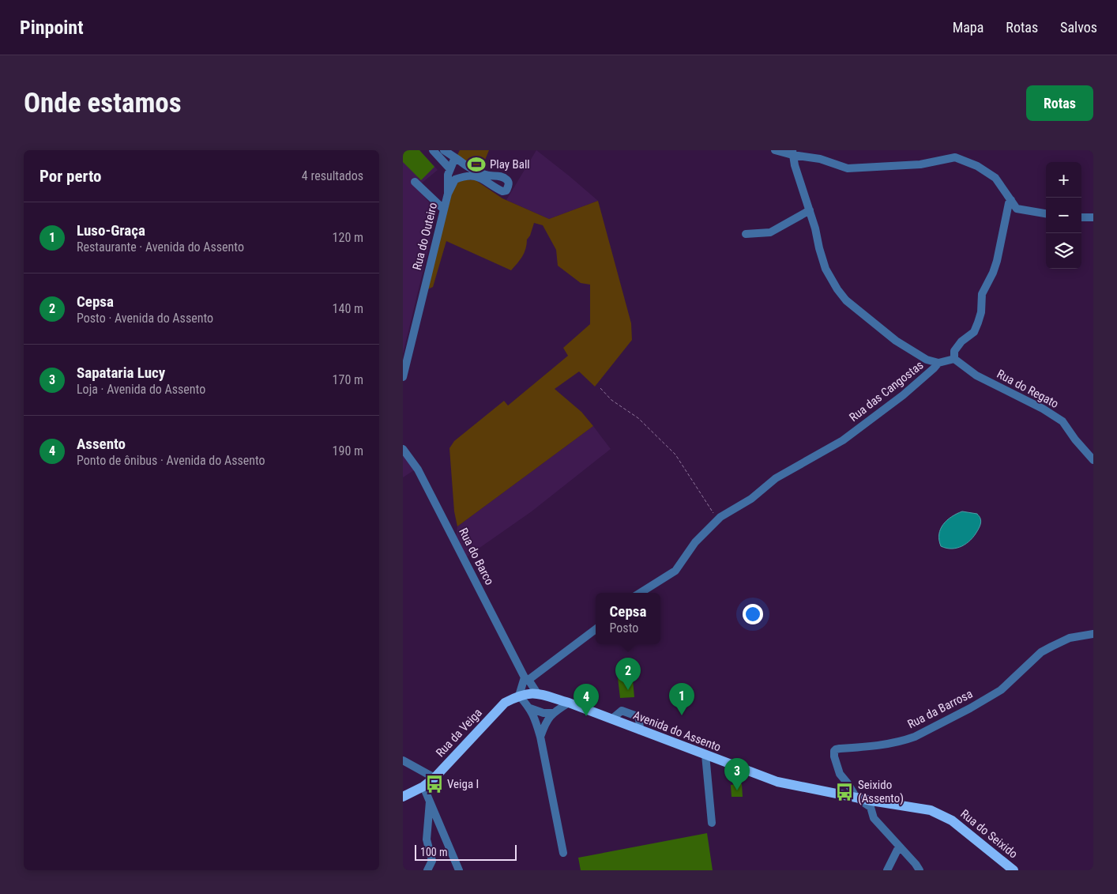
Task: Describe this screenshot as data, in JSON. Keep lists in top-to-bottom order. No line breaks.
{"streets":{"main road":["Avenida do Assento","Rua da Veiga","Rua do Seixido"],"street":["Rua do Outeiro","Rua do Regato","Rua das Cangostas","Rua do Barco","Rua da Barrosa"]},"crossings":[["Rua do Barco","Avenida do Assento"],["Rua do Barco","Rua da Veiga"],["Rua da Barrosa","Avenida do Assento"],["Rua da Barrosa","Rua do Seixido"],["Avenida do Assento","Rua da Veiga"],["Avenida do Assento","Rua do Seixido"]],"places":{"sports":["Play Ball"],"bus stop":["Veiga I","Seixido (Assento)"]},"scale_bar":"100 m","page":{"header":"Pinpoint","nav":["Mapa","Rotas","Salvos"],"buttons":"Rotas","title":"Onde estamos","heading":["Por perto","4 resultados"],"map_buttons":["+","−"],"list":[{"mark":"1","name":"Luso-Graça","note":"Restaurante · Avenida do Assento","value":"120 m"},{"mark":"2","name":"Cepsa","note":"Posto · Avenida do Assento","value":"140 m"},{"mark":"3","name":"Sapataria Lucy","note":"Loja · Avenida do Assento","value":"170 m"},{"mark":"4","name":"Assento","note":"Ponto de ônibus · Avenida do Assento","value":"190 m"}],"popup":["Cepsa","Posto"],"pins":["2","1","4","3"],"scale":"100 m"}}
